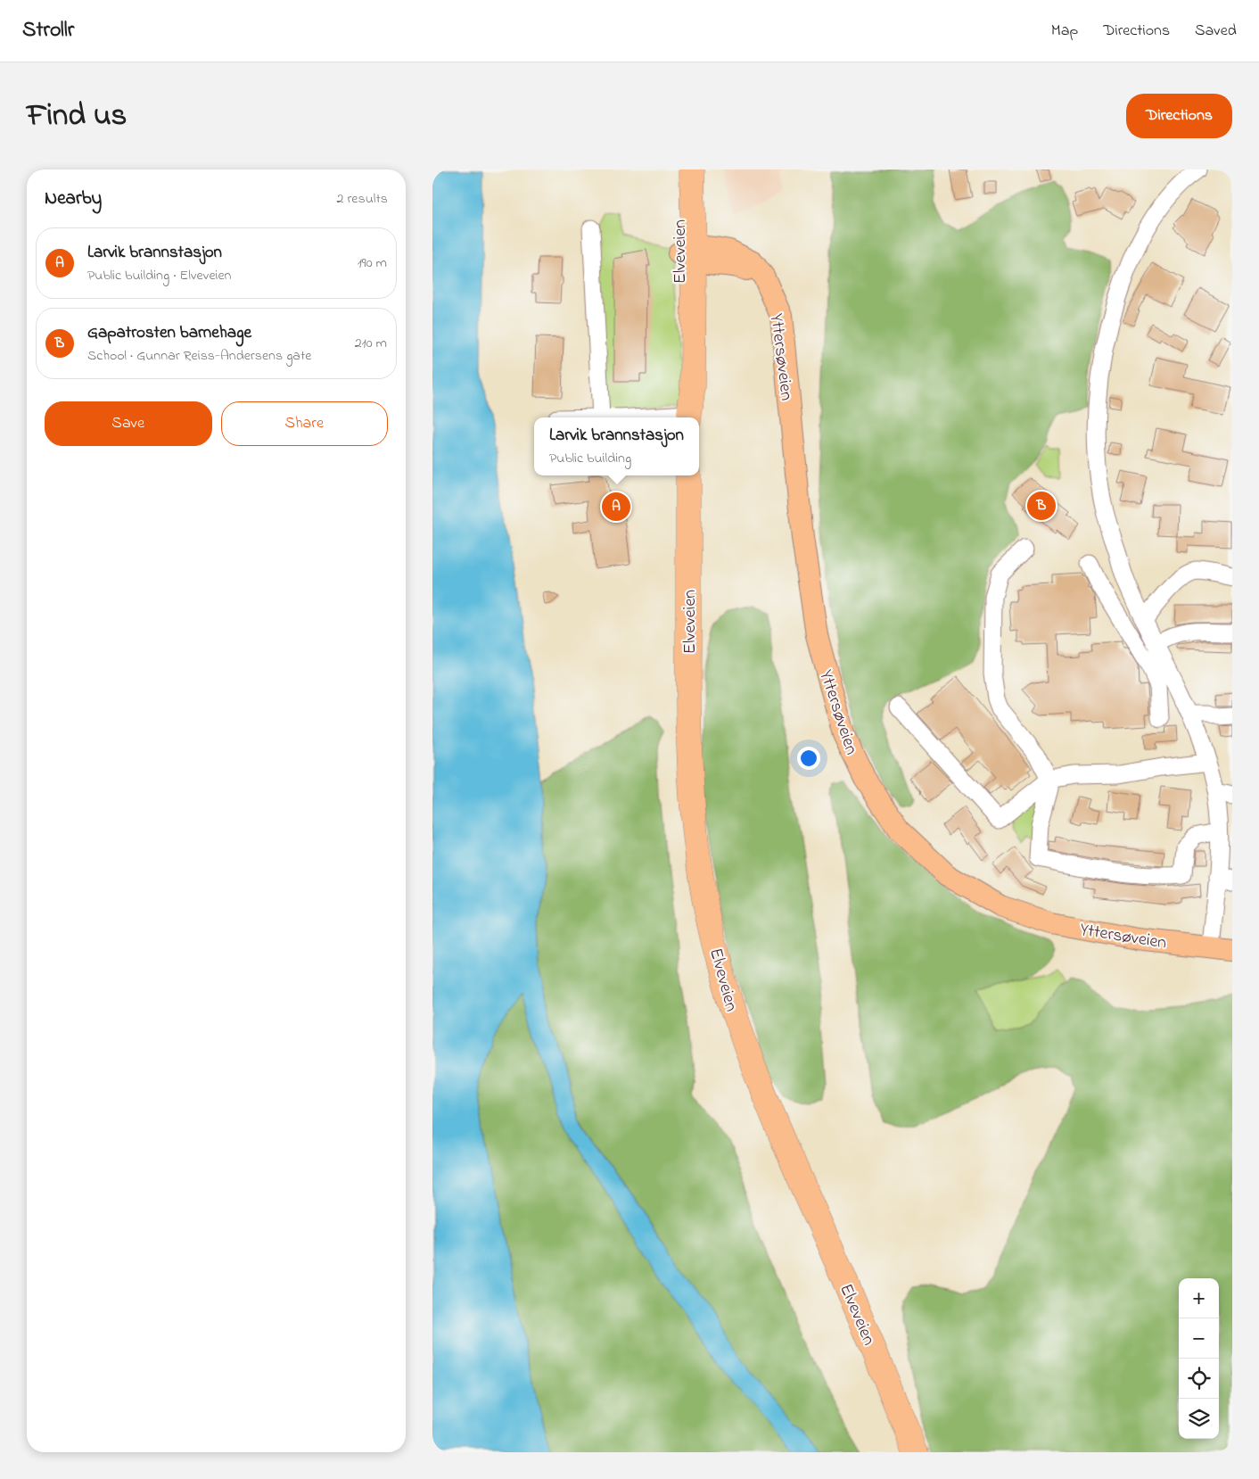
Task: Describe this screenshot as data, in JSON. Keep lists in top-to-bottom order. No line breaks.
{"streets":{"highway":["Elveveien"],"main road":["Yttersøveien"]},"crossings":[["Elveveien","Yttersøveien"]],"page":{"header":"Strollr","nav":["Map","Directions","Saved"],"title":"Find us","buttons":["Directions",["Save","Share"]],"heading":["Nearby","2 results"],"list":[{"mark":"A","name":"Larvik brannstasjon","note":"Public building · Elveveien","value":"190 m"},{"mark":"B","name":"Gapatrosten barnehage","note":"School · Gunnar Reiss-Andersens gate","value":"210 m"}],"popup":["Larvik brannstasjon","Public building"],"pins":["B","A"],"map_buttons":["+","−"]}}
